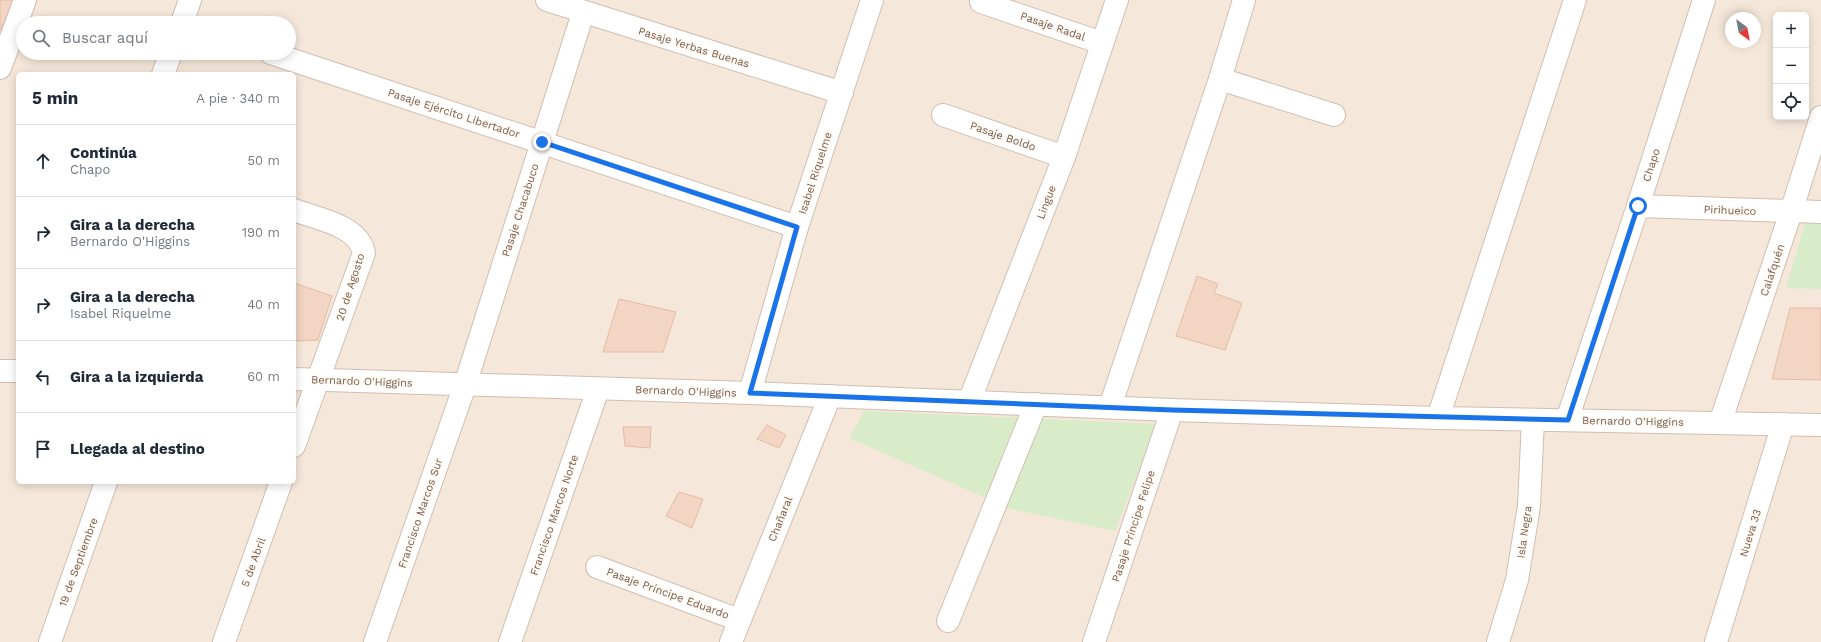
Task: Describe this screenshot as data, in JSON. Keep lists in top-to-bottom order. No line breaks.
{"streets":{"street":["Pasaje Radal","Pasaje Yerbas Buenas","Pasaje Ejército Libertador","Pasaje Boldo","Chapo","Isabel Riquelme","Lingue","Pasaje Chacabuco","Pirihueico","Calafquén","20 de Agosto","Bernardo O'Higgins","Francisco Marcos Sur","Francisco Marcos Norte","Chañaral","Pasaje Príncipe Felipe","Isla Negra","Nueva 33","19 de Septiembre","5 de Abril","Pasaje Príncipe Eduardo"]},"crossings":[["Pasaje Radal","Lingue"],["Pasaje Yerbas Buenas","Isabel Riquelme"],["Pasaje Yerbas Buenas","Pasaje Chacabuco"],["Pasaje Ejército Libertador","Isabel Riquelme"],["Pasaje Ejército Libertador","Pasaje Chacabuco"],["Pasaje Boldo","Lingue"],["Chapo","Pirihueico"],["Chapo","Bernardo O'Higgins"],["Isabel Riquelme","Bernardo O'Higgins"],["Lingue","Bernardo O'Higgins"],["Pasaje Chacabuco","Bernardo O'Higgins"],["Pasaje Chacabuco","Francisco Marcos Sur"],["Pirihueico","Calafquén"],["Calafquén","Bernardo O'Higgins"],["20 de Agosto","Bernardo O'Higgins"],["Bernardo O'Higgins","Francisco Marcos Sur"],["Bernardo O'Higgins","Francisco Marcos Norte"],["Bernardo O'Higgins","Chañaral"],["Bernardo O'Higgins","Pasaje Príncipe Felipe"],["Bernardo O'Higgins","Isla Negra"],["Bernardo O'Higgins","Nueva 33"],["Chañaral","Pasaje Príncipe Eduardo"]],"north":"bottom right","page":{"map_buttons":["+","−"],"search":"Buscar aquí","heading":["5 min","A pie · 340 m"],"list":[["Continúa","Chapo","50 m"],["Gira a la derecha","Bernardo O'Higgins","190 m"],["Gira a la derecha","Isabel Riquelme","40 m"],["Gira a la izquierda","60 m"],"Llegada al destino"]}}
